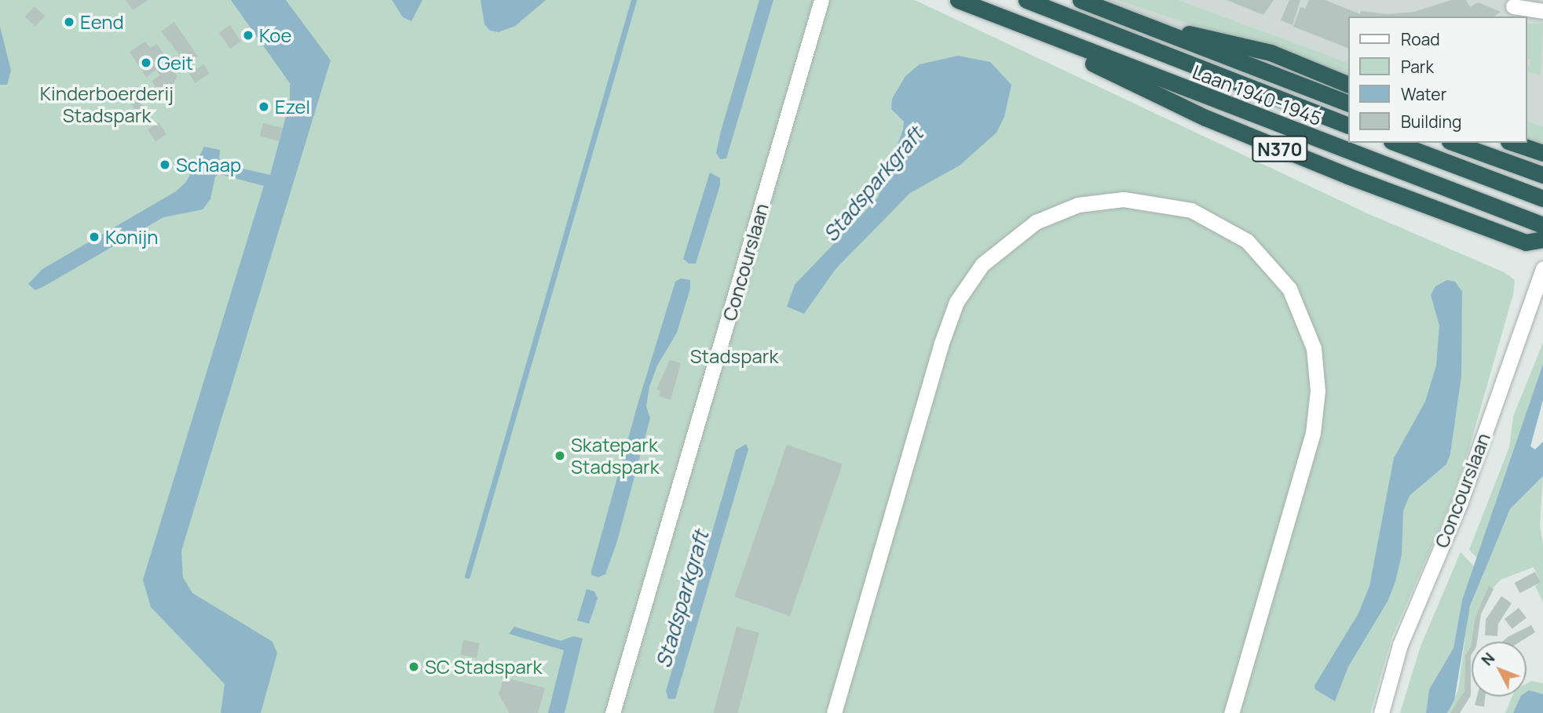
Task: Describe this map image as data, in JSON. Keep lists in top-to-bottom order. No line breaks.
{"streets":{"highway":["Laan 1940-1945","N370"],"street":["Concourslaan"]},"crossings":[["Laan 1940-1945","N370"]],"water":["Stadsparkgraft"],"parks":["Kinderboerderij Stadspark","Stadspark"],"places":["Eend","Koe","Geit","Ezel","Schaap","Konijn","Skatepark Stadspark","SC Stadspark"],"legend":["Road","Park","Water","Building"],"north":"top left"}
